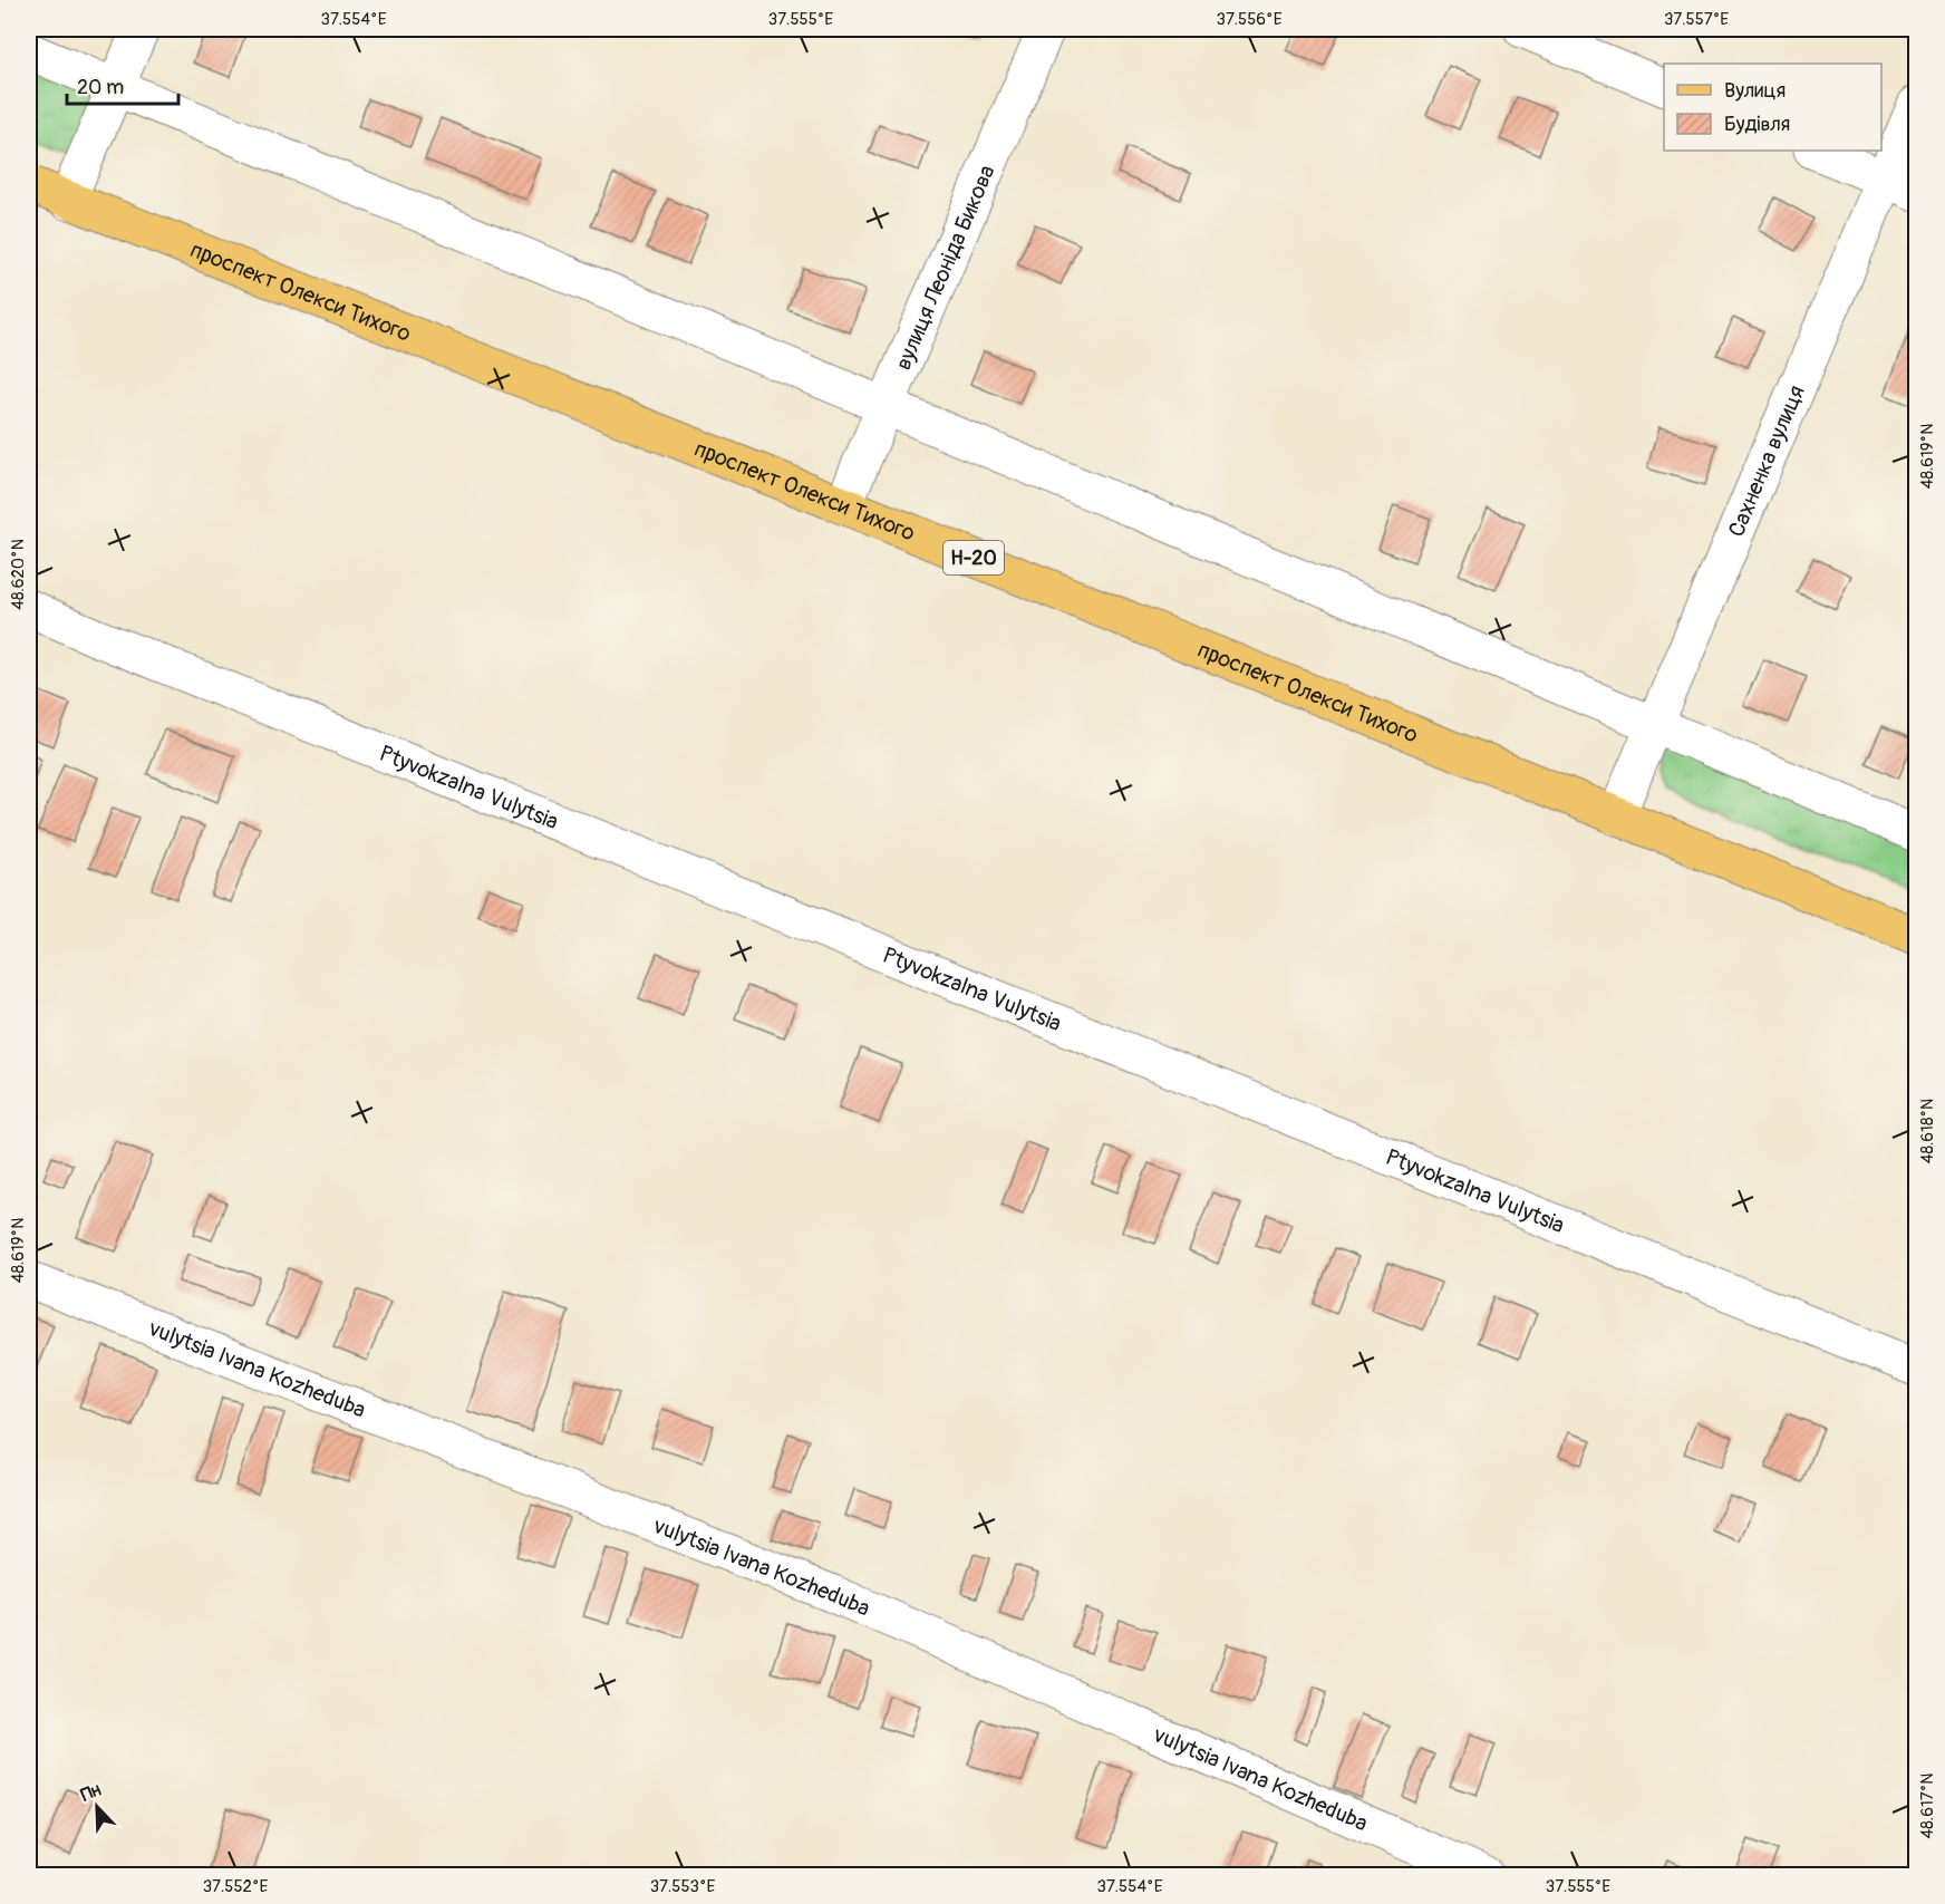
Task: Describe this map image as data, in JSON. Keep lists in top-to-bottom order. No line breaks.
{"streets":{"main road":["проспект Олекси Тихого","Н-20"],"street":["вулиця Леоніда Бикова","Сахненка вулиця","Ptyvokzalna Vulytsia","vulytsia Ivana Kozheduba"]},"crossings":[["вулиця Леоніда Бикова","проспект Олекси Тихого"],["проспект Олекси Тихого","Сахненка вулиця"]],"legend":["Вулиця","Будівля"],"scale_bar":"20 m","north":"top left","coordinates":["37.554°E","37.555°E","37.556°E","37.557°E","48.619°N","48.620°N","48.618°N","48.617°N","37.552°E","37.553°E"]}
